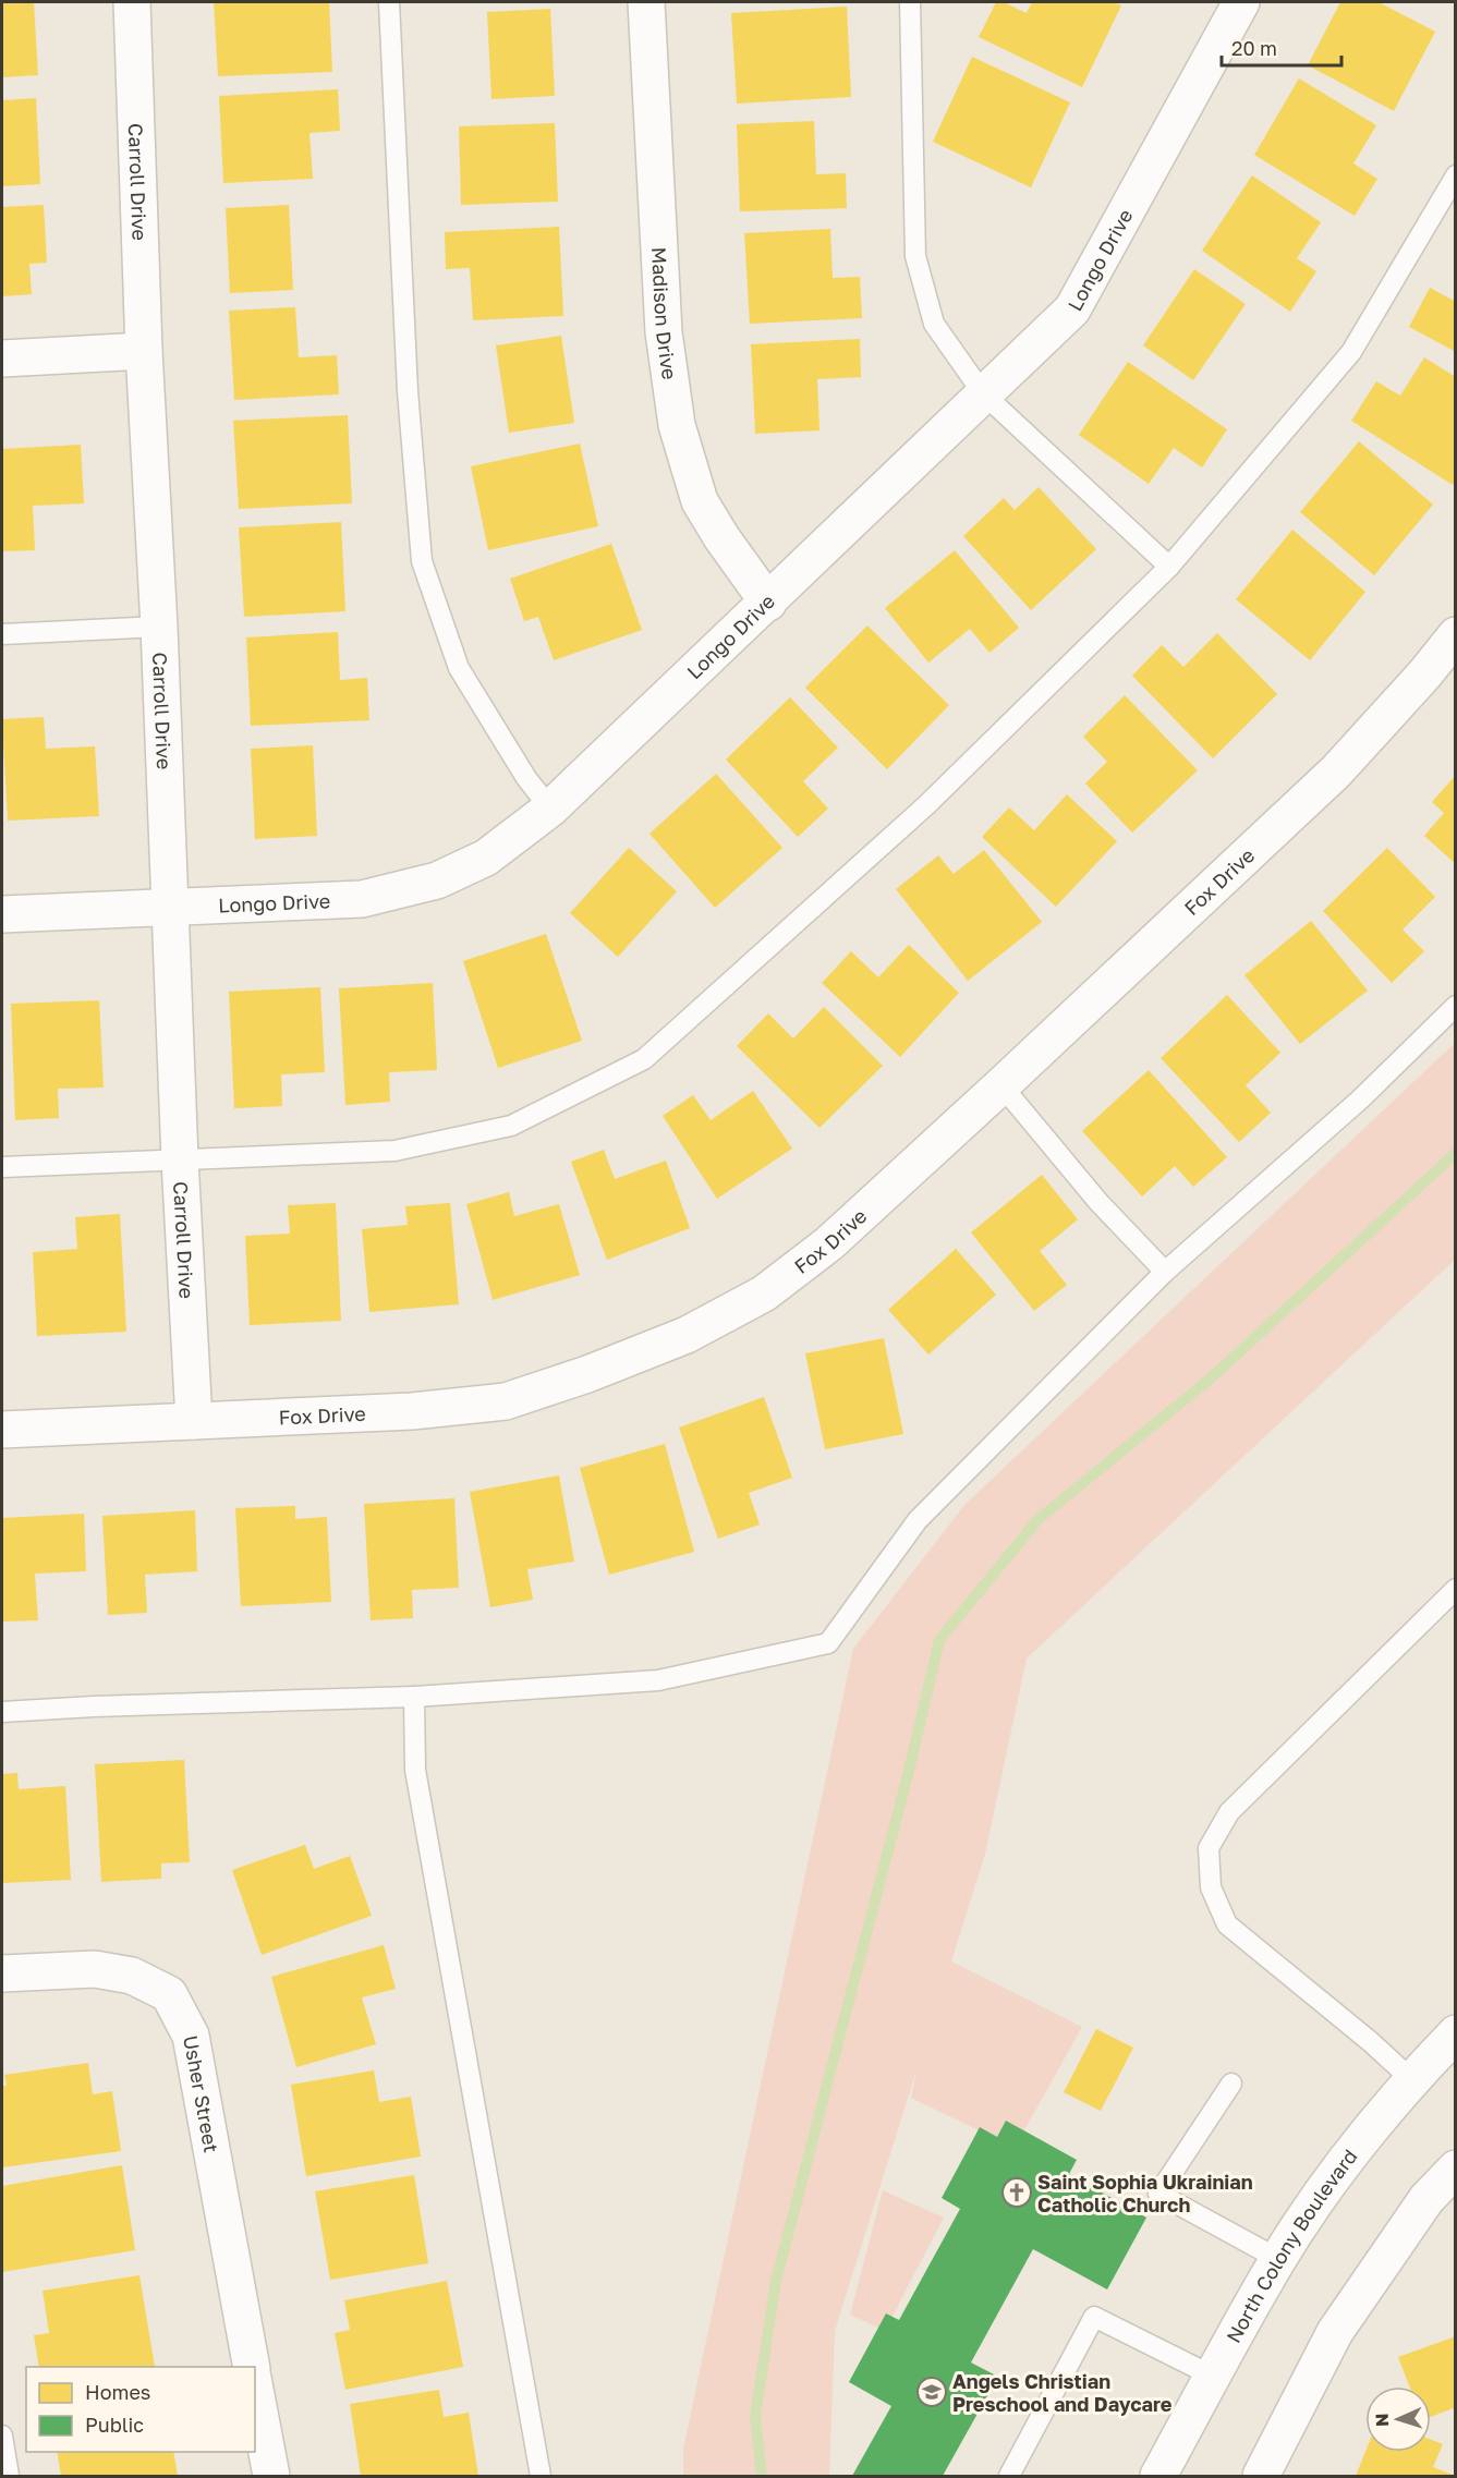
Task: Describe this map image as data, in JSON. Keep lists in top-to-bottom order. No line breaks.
{"streets":{"street":["Carroll Drive","Longo Drive","Madison Drive","Fox Drive","Usher Street","North Colony Boulevard"]},"crossings":[["Carroll Drive","Longo Drive"],["Carroll Drive","Fox Drive"],["Longo Drive","Madison Drive"]],"places":{"church":["Saint Sophia Ukrainian Catholic Church"],"school or university":["Angels Christian Preschool and Daycare"]},"legend":["Homes","Public"],"scale_bar":"20 m","north":"left"}
